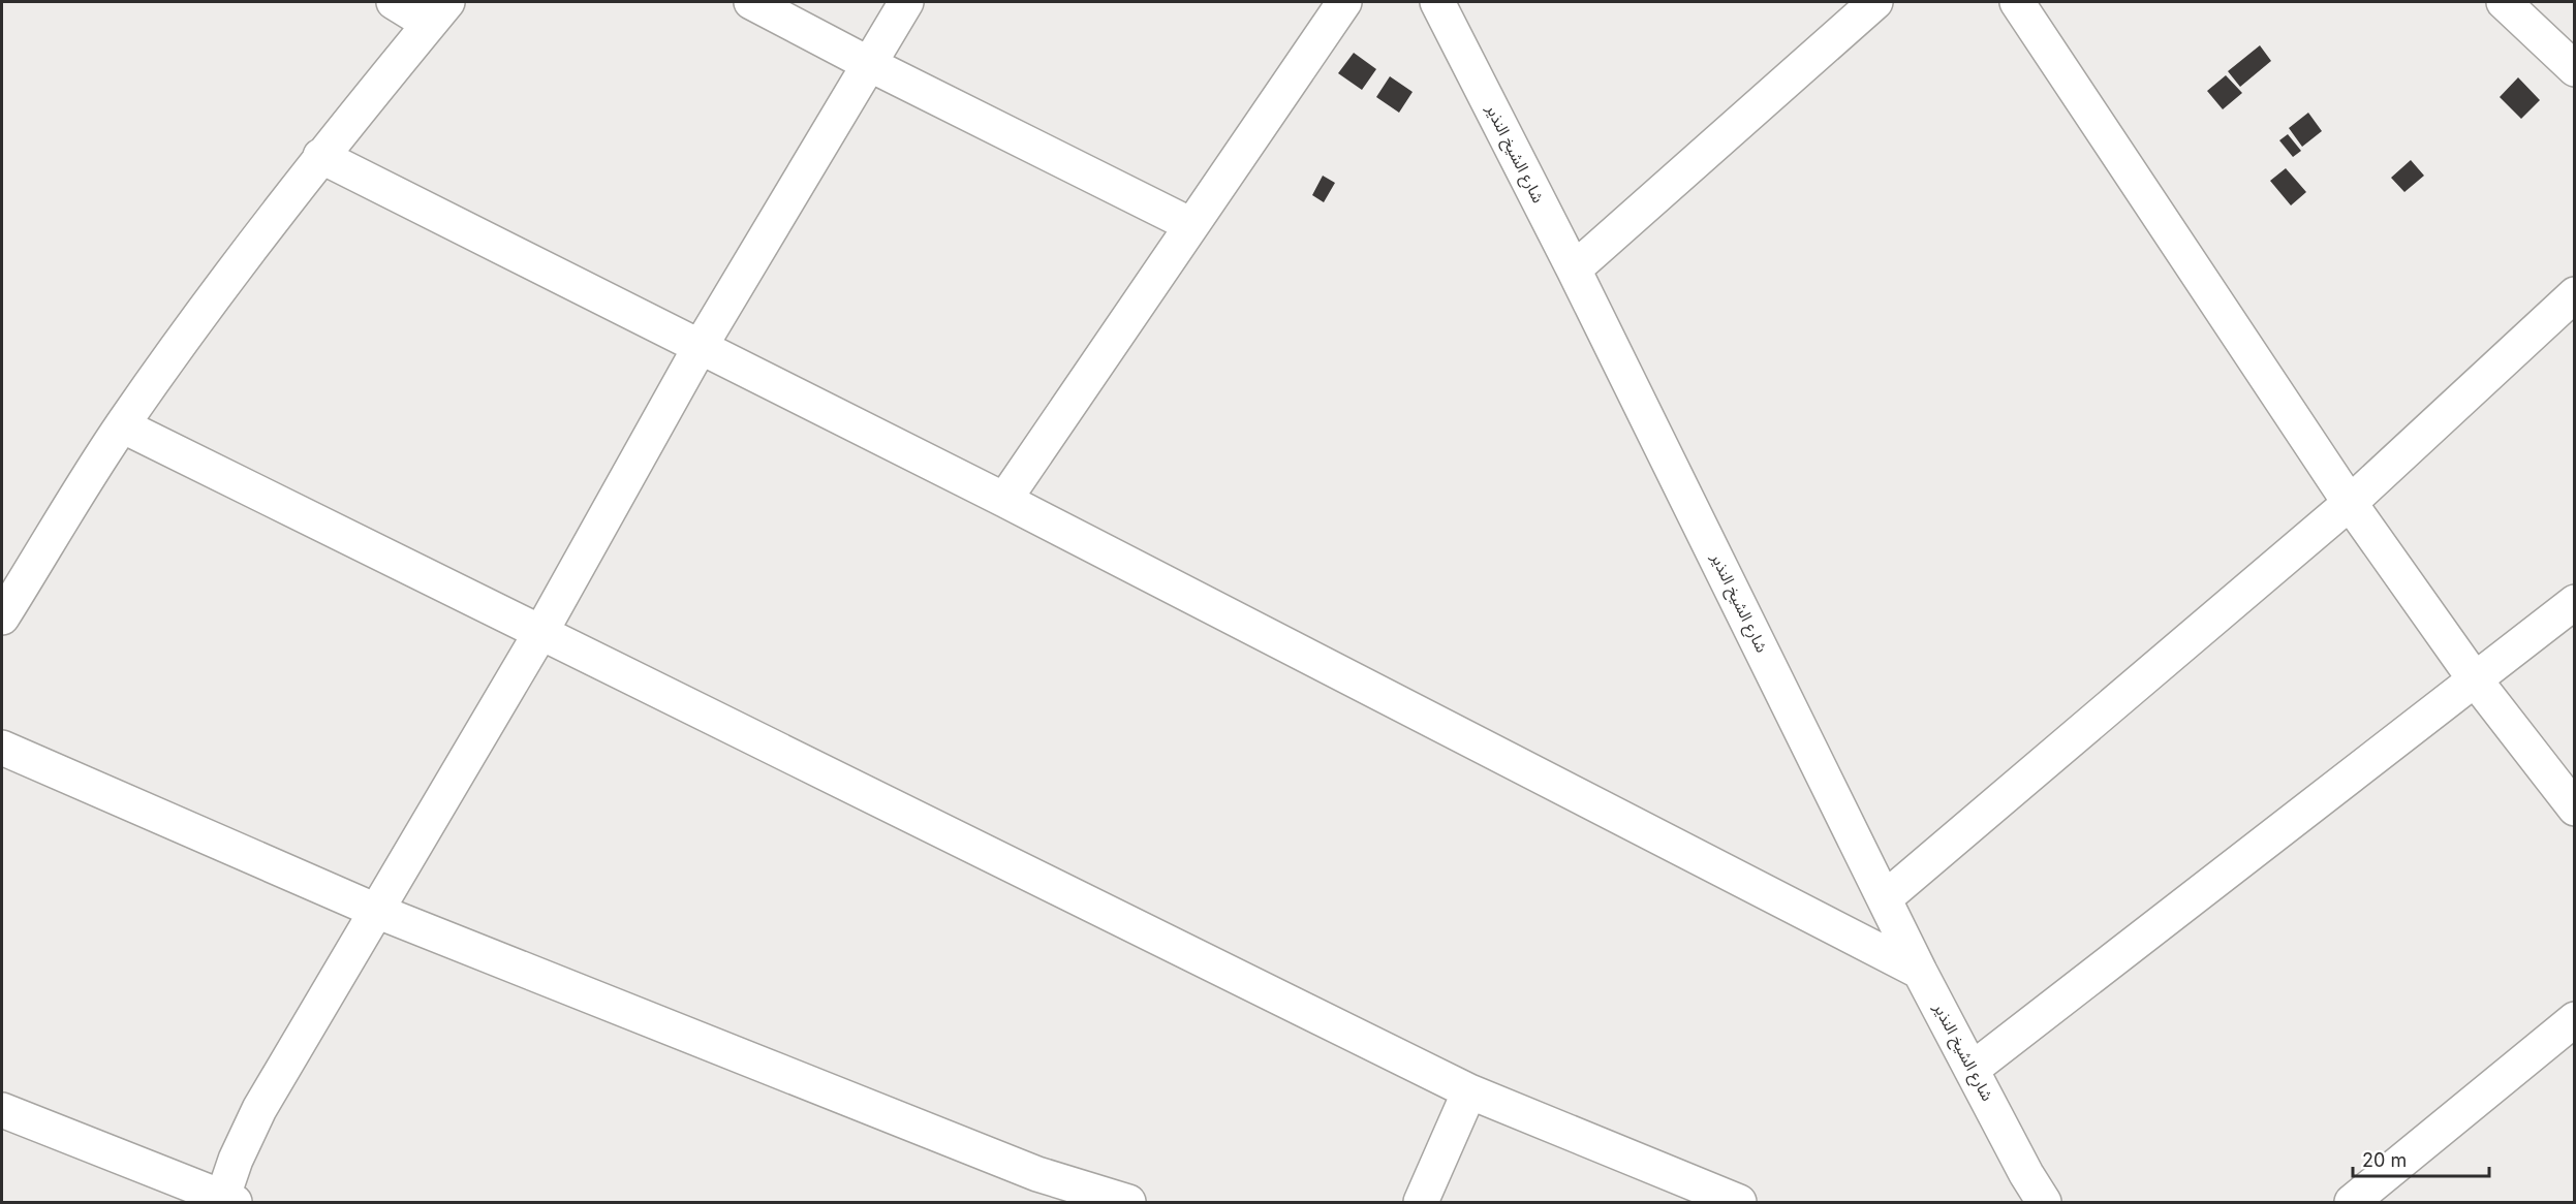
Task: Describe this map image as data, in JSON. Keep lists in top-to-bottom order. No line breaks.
{"streets":{"street":["شارع الشيخ النذير"]},"scale_bar":"20 m"}
